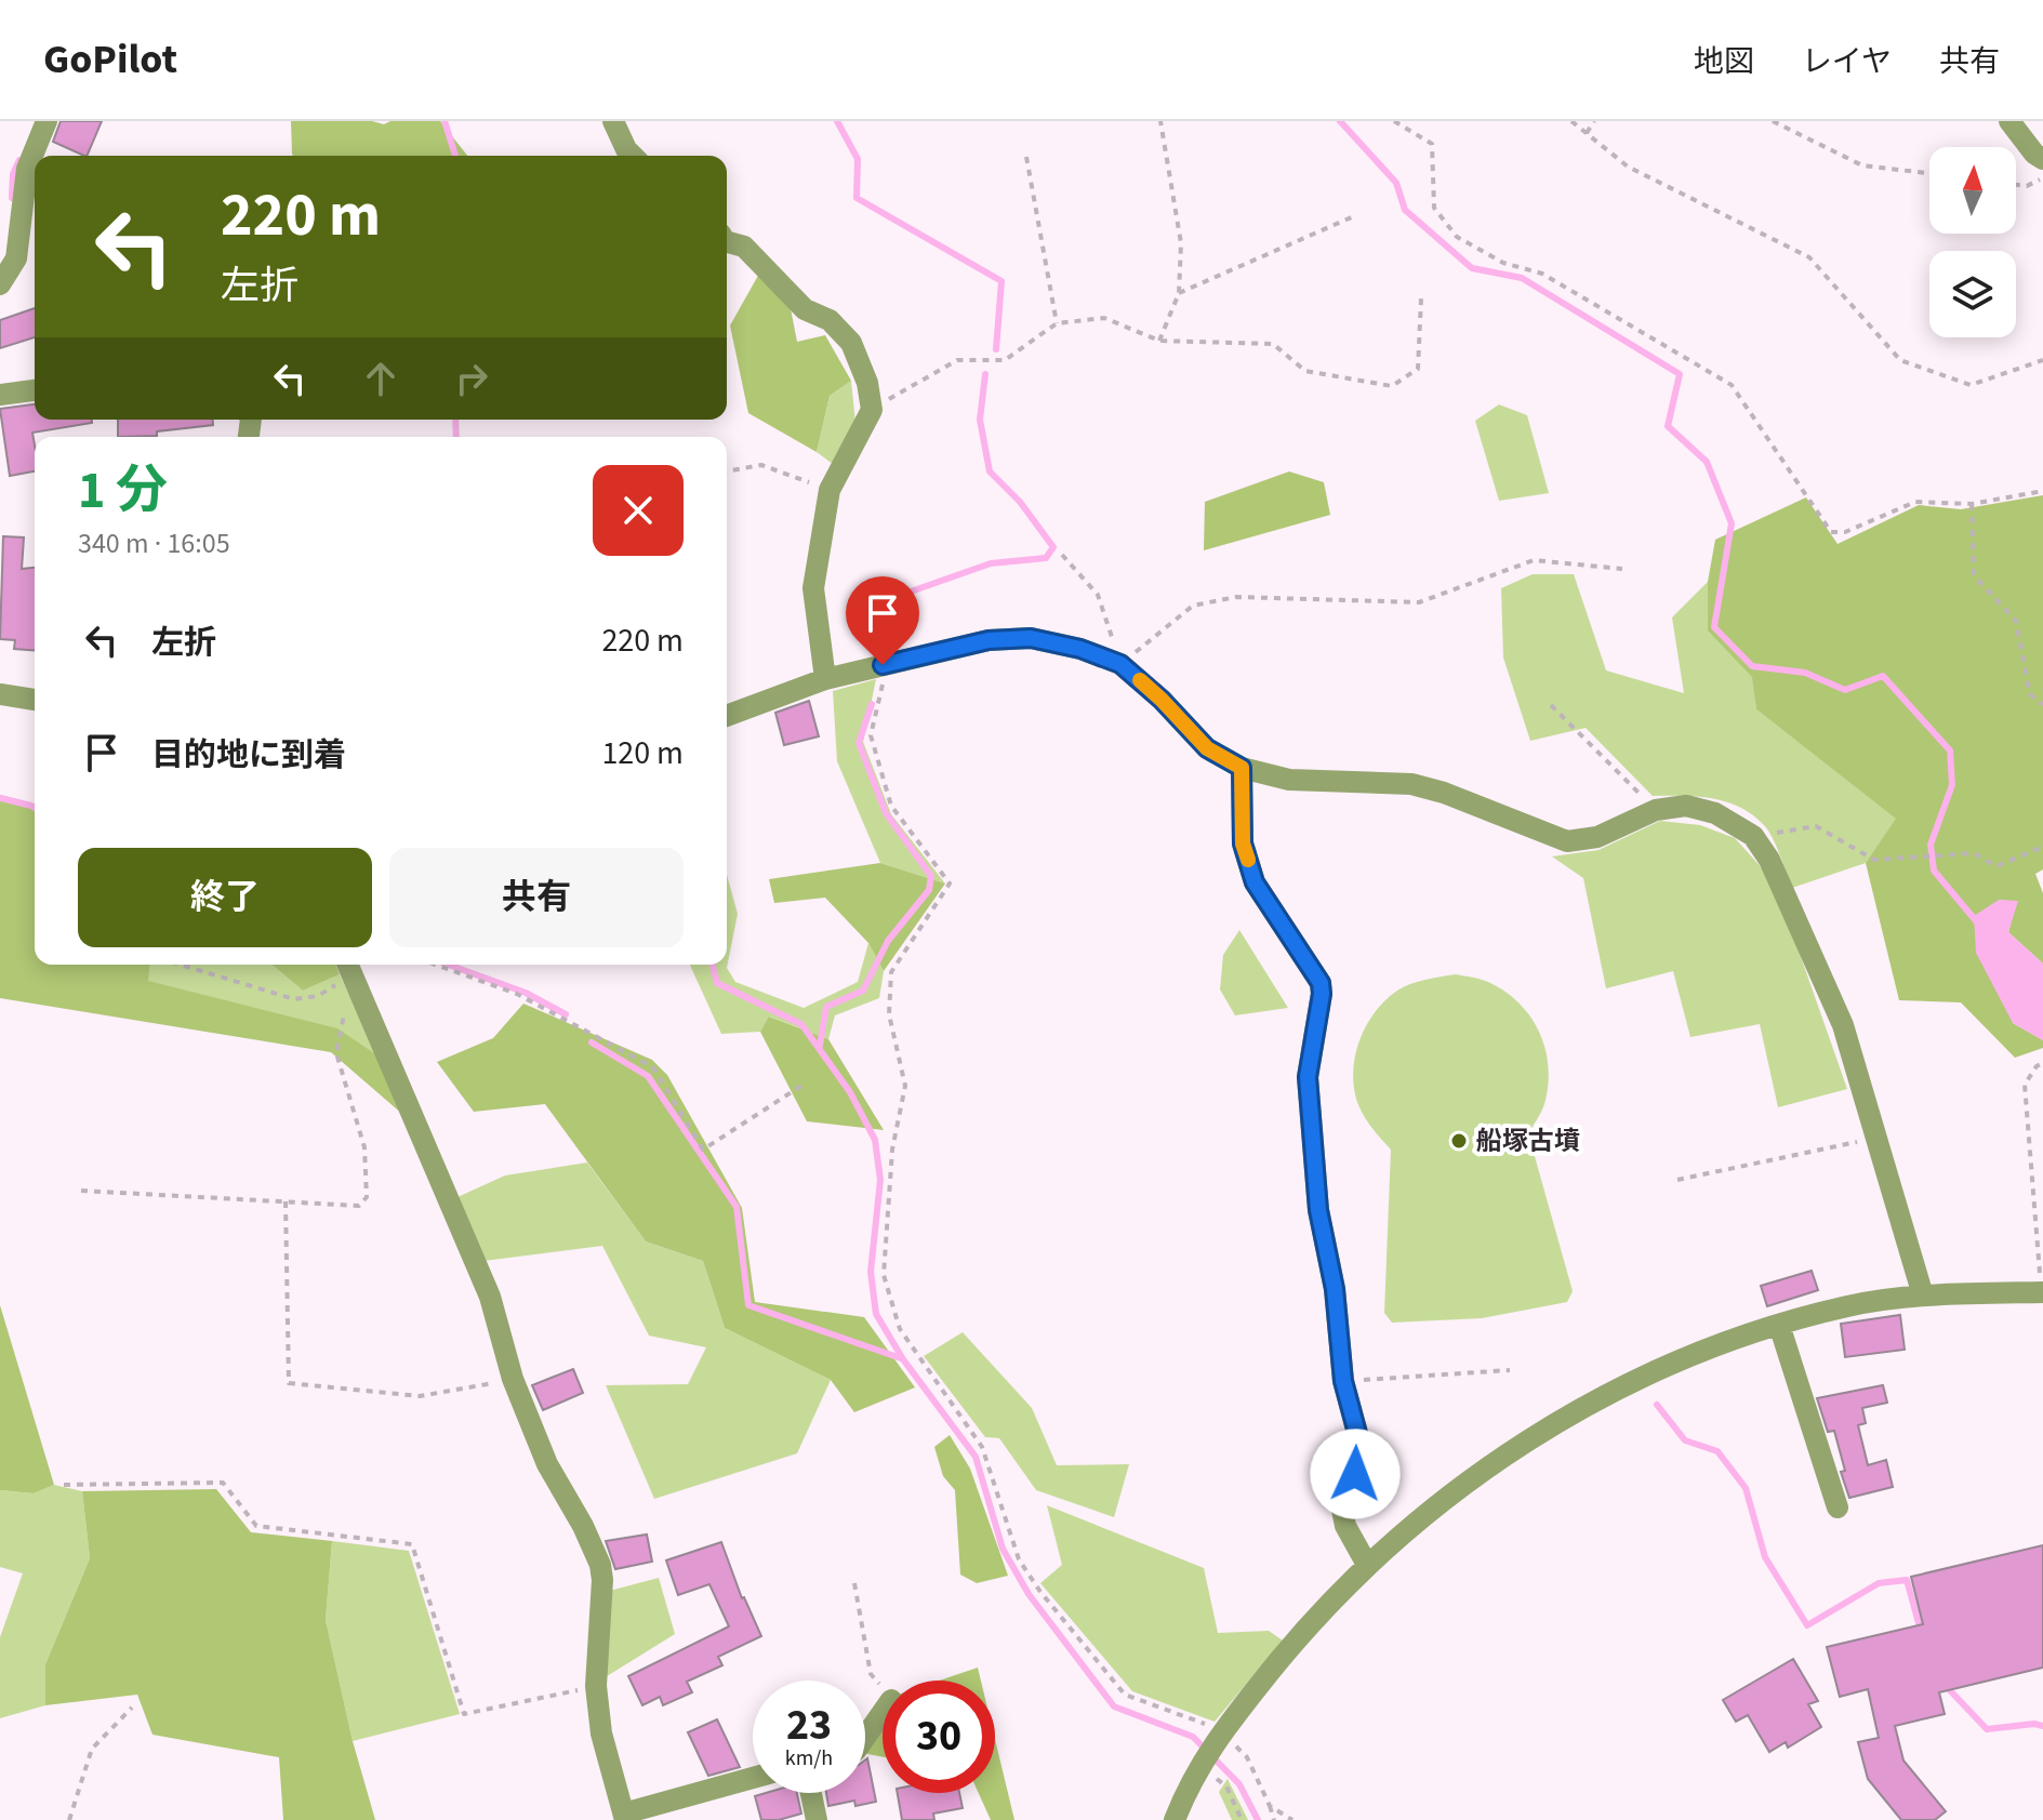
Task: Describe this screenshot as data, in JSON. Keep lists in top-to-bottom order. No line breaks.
{"places":["船塚古墳"],"north":"top","page":{"header":"GoPilot","nav":["地図","レイヤ","共有"],"turn":["220 m","左折"],"heading":["1 分","340 m · 16:05"],"list":[{"name":"左折","value":"220 m"},{"name":"目的地に到着","value":"120 m"}],"buttons":["終了","共有"],"speed":"23 km/h","limit":"30"}}
